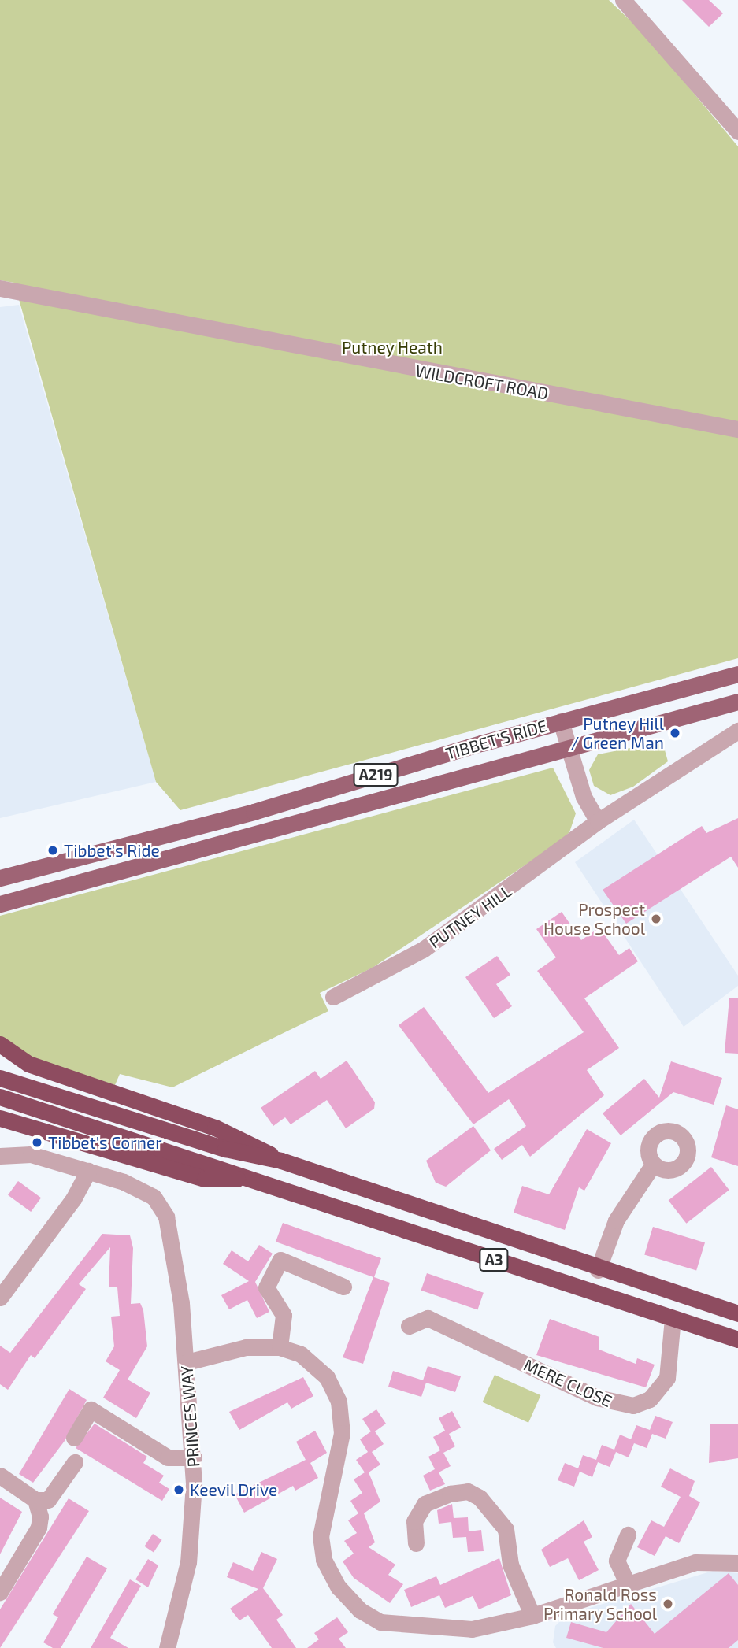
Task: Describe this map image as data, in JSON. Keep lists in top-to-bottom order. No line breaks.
{"streets":{"highway":["A3"],"main road":["TIBBET'S RIDE","A219"],"street":["WILDCROFT ROAD","PUTNEY HILL","MERE CLOSE","PRINCES WAY"]},"crossings":[["A3","MERE CLOSE"]],"parks":["Putney Heath"],"places":["Putney Hill / Green Man","Tibbet's Ride","Prospect House School","Tibbet's Corner","Keevil Drive","Ronald Ross Primary School"]}
